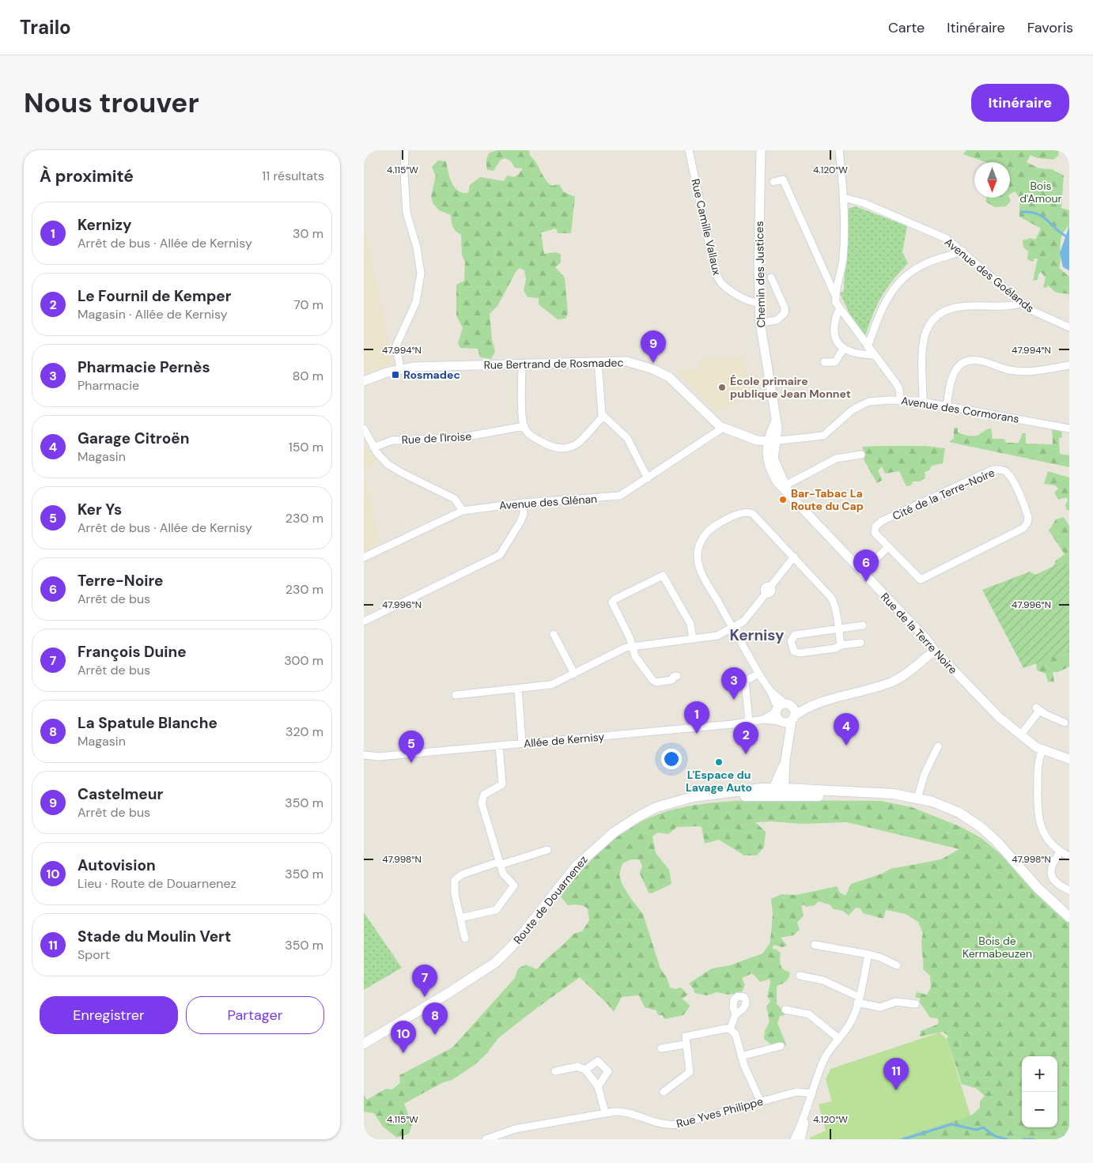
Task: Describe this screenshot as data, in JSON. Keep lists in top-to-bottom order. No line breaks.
{"streets":{"main road":["Route de Douarnenez"],"street":["Rue Camille Vallaux","Chemin des Justices","Avenue des Goélands","Rue Bertrand de Rosmadec","Avenue des Cormorans","Rue de l'Iroise","Cité de la Terre-Noire","Avenue des Glénan","Rue de la Terre Noire","Allée de Kernisy","Rue Yves Philippe"]},"crossings":[["Rue Camille Vallaux","Chemin des Justices"],["Chemin des Justices","Rue Bertrand de Rosmadec"],["Chemin des Justices","Avenue des Cormorans"],["Chemin des Justices","Rue de la Terre Noire"],["Rue Bertrand de Rosmadec","Avenue des Cormorans"],["Rue Bertrand de Rosmadec","Avenue des Glénan"],["Rue de la Terre Noire","Allée de Kernisy"]],"districts":["Kernisy"],"parks":["Bois d'Amour","Bois de Kermabeuzen"],"places":{"transit":["Rosmadec"],"other":["École primaire publique Jean Monnet","Bar-Tabac La Route du Cap","L'Espace du Lavage Auto"]},"north":"bottom","page":{"header":"Trailo","nav":["Carte","Itinéraire","Favoris"],"buttons":["Itinéraire",["Enregistrer","Partager"]],"title":"Nous trouver","heading":["À proximité","11 résultats"],"list":[{"mark":"1","name":"Kernizy","note":"Arrêt de bus · Allée de Kernisy","value":"30 m"},{"mark":"2","name":"Le Fournil de Kemper","note":"Magasin · Allée de Kernisy","value":"70 m"},{"mark":"3","name":"Pharmacie Pernès","note":"Pharmacie","value":"80 m"},{"mark":"4","name":"Garage Citroën","note":"Magasin","value":"150 m"},{"mark":"5","name":"Ker Ys","note":"Arrêt de bus · Allée de Kernisy","value":"230 m"},{"mark":"6","name":"Terre-Noire","note":"Arrêt de bus","value":"230 m"},{"mark":"7","name":"François Duine","note":"Arrêt de bus","value":"300 m"},{"mark":"8","name":"La Spatule Blanche","note":"Magasin","value":"320 m"},{"mark":"9","name":"Castelmeur","note":"Arrêt de bus","value":"350 m"},{"mark":"10","name":"Autovision","note":"Lieu · Route de Douarnenez","value":"350 m"},{"mark":"11","name":"Stade du Moulin Vert","note":"Sport","value":"350 m"}],"pins":["9","6","3","1","4","2","5","7","8","10","11"],"map_buttons":["+","−"]},"coordinates":["4.115°W","4.120°W","47.994°N","47.996°N","47.998°N"]}
